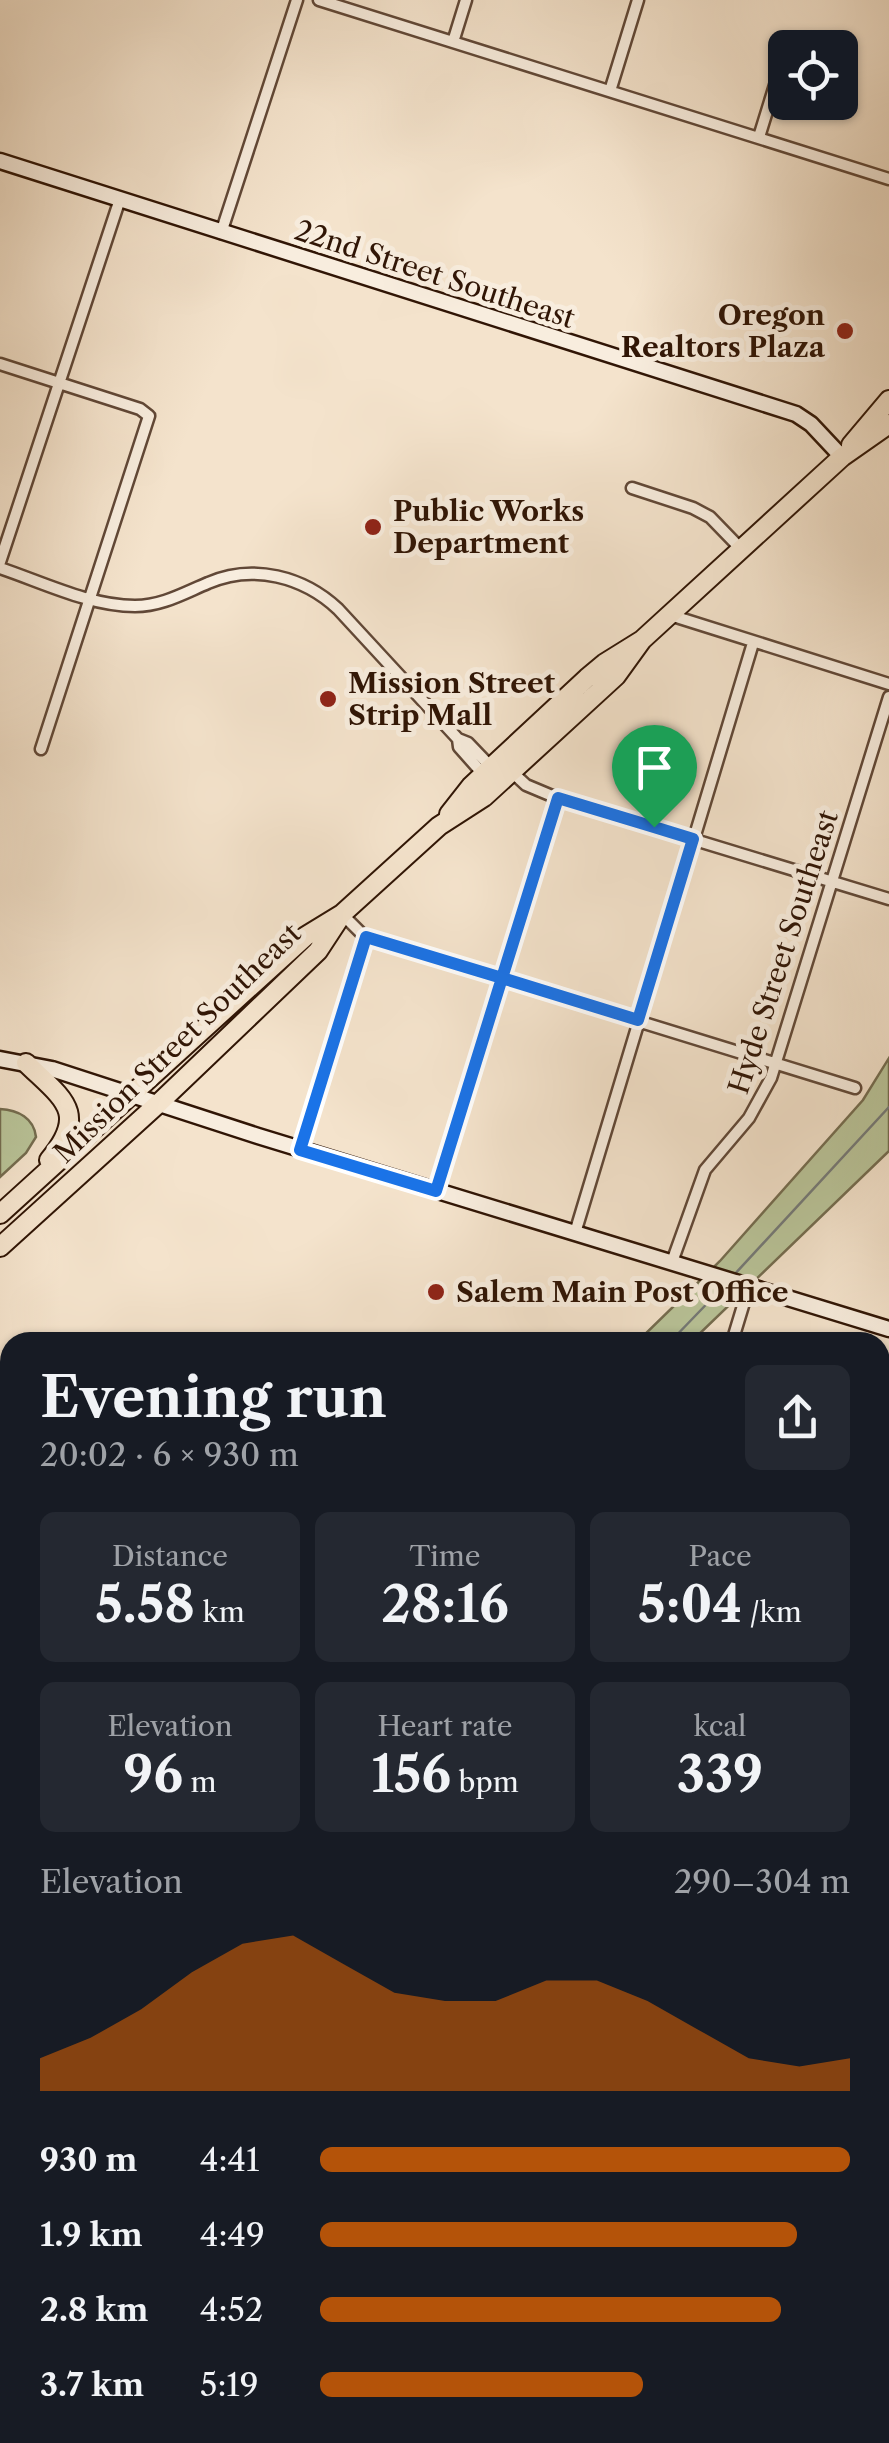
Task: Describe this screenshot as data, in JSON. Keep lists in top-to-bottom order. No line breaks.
{"streets":{"highway":["Mission Street Southeast"],"street":["22nd Street Southeast","Hyde Street Southeast"]},"crossings":[["22nd Street Southeast","Mission Street Southeast"]],"places":["Oregon Realtors Plaza","Public Works Department","Mission Street Strip Mall","Salem Main Post Office"],"page":{"heading":["Evening run","20:02 · 6 × 930 m"],"stats":[["Distance","5.58 km"],["Time","28:16"],["Pace","5:04 /km"],["Elevation","96 m"],["Heart rate","156 bpm"],["kcal","339"]],"chart":["Elevation","290–304 m"],"list":[{"name":"930 m","note":"4:41"},{"name":"1.9 km","note":"4:49"},{"name":"2.8 km","note":"4:52"},{"name":"3.7 km","note":"5:19"}]}}
